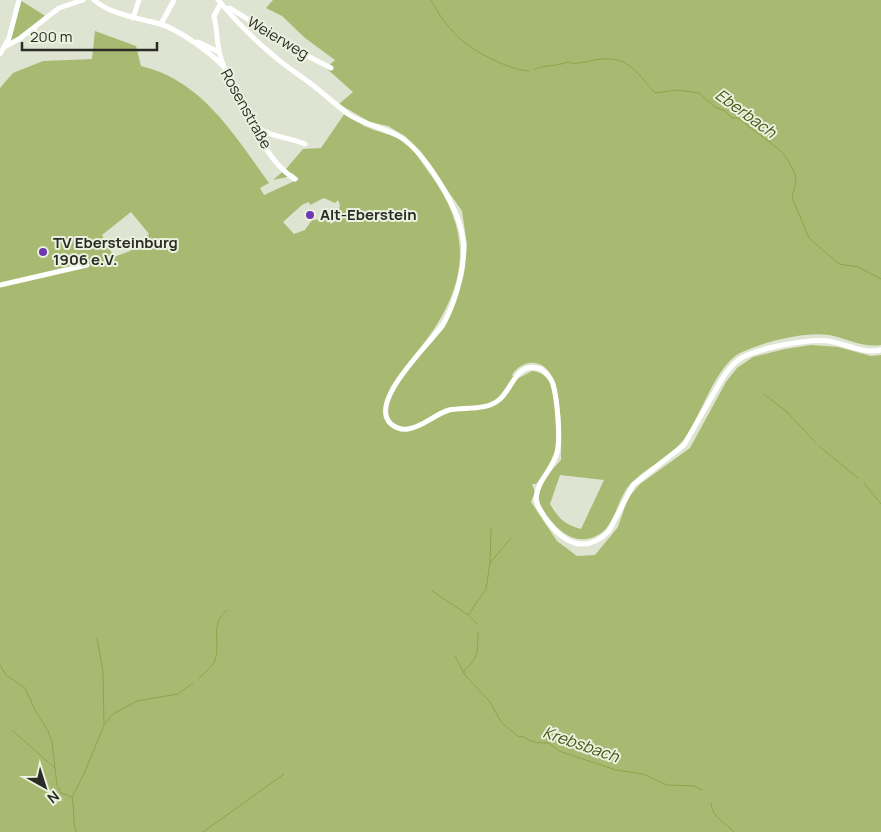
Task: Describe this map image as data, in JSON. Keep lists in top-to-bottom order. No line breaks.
{"streets":{"street":["Weierweg","Rosenstraße"]},"water":["Eberbach","Krebsbach"],"places":["Alt-Eberstein","TV Ebersteinburg 1906 e.V."],"scale_bar":"200 m","north":"bottom right"}
